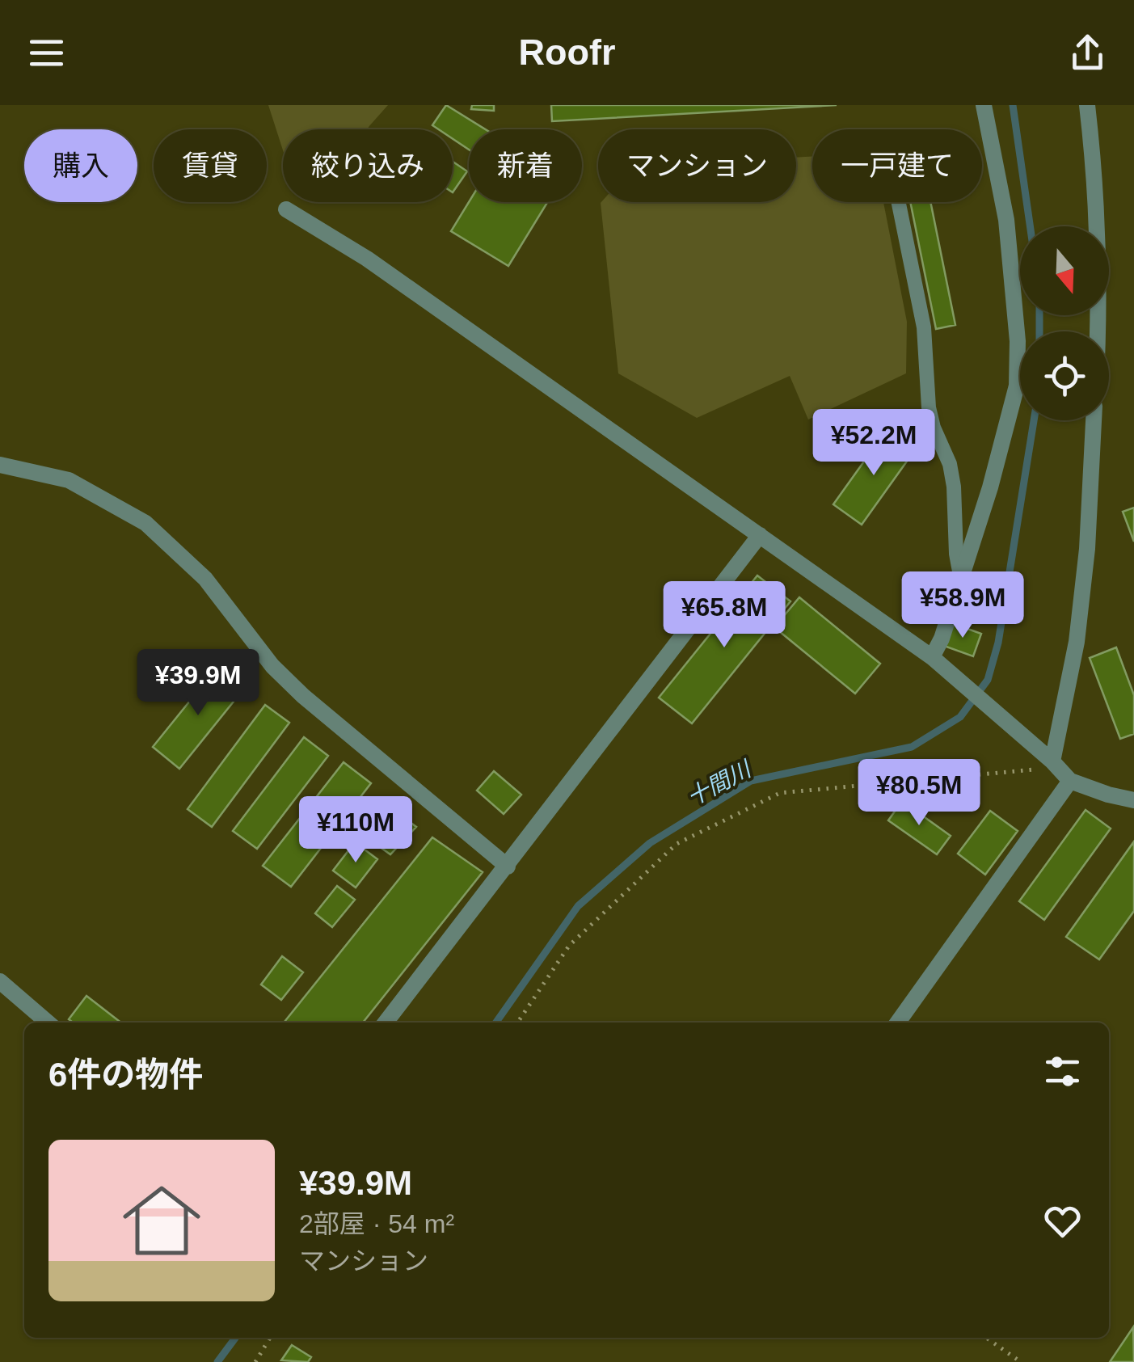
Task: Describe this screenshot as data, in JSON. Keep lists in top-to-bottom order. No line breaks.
{"water":["十間川"],"north":"bottom","page":{"header":"Roofr","chip":["購入","賃貸","絞り込み","新着","マンション","一戸建て"],"price":["¥52.2M","¥58.9M","¥65.8M","¥39.9M","¥80.5M","¥110M"],"heading":"6件の物件","list":[{"name":"¥39.9M","note":"2部屋 · 54 m² · マンション"}]}}
